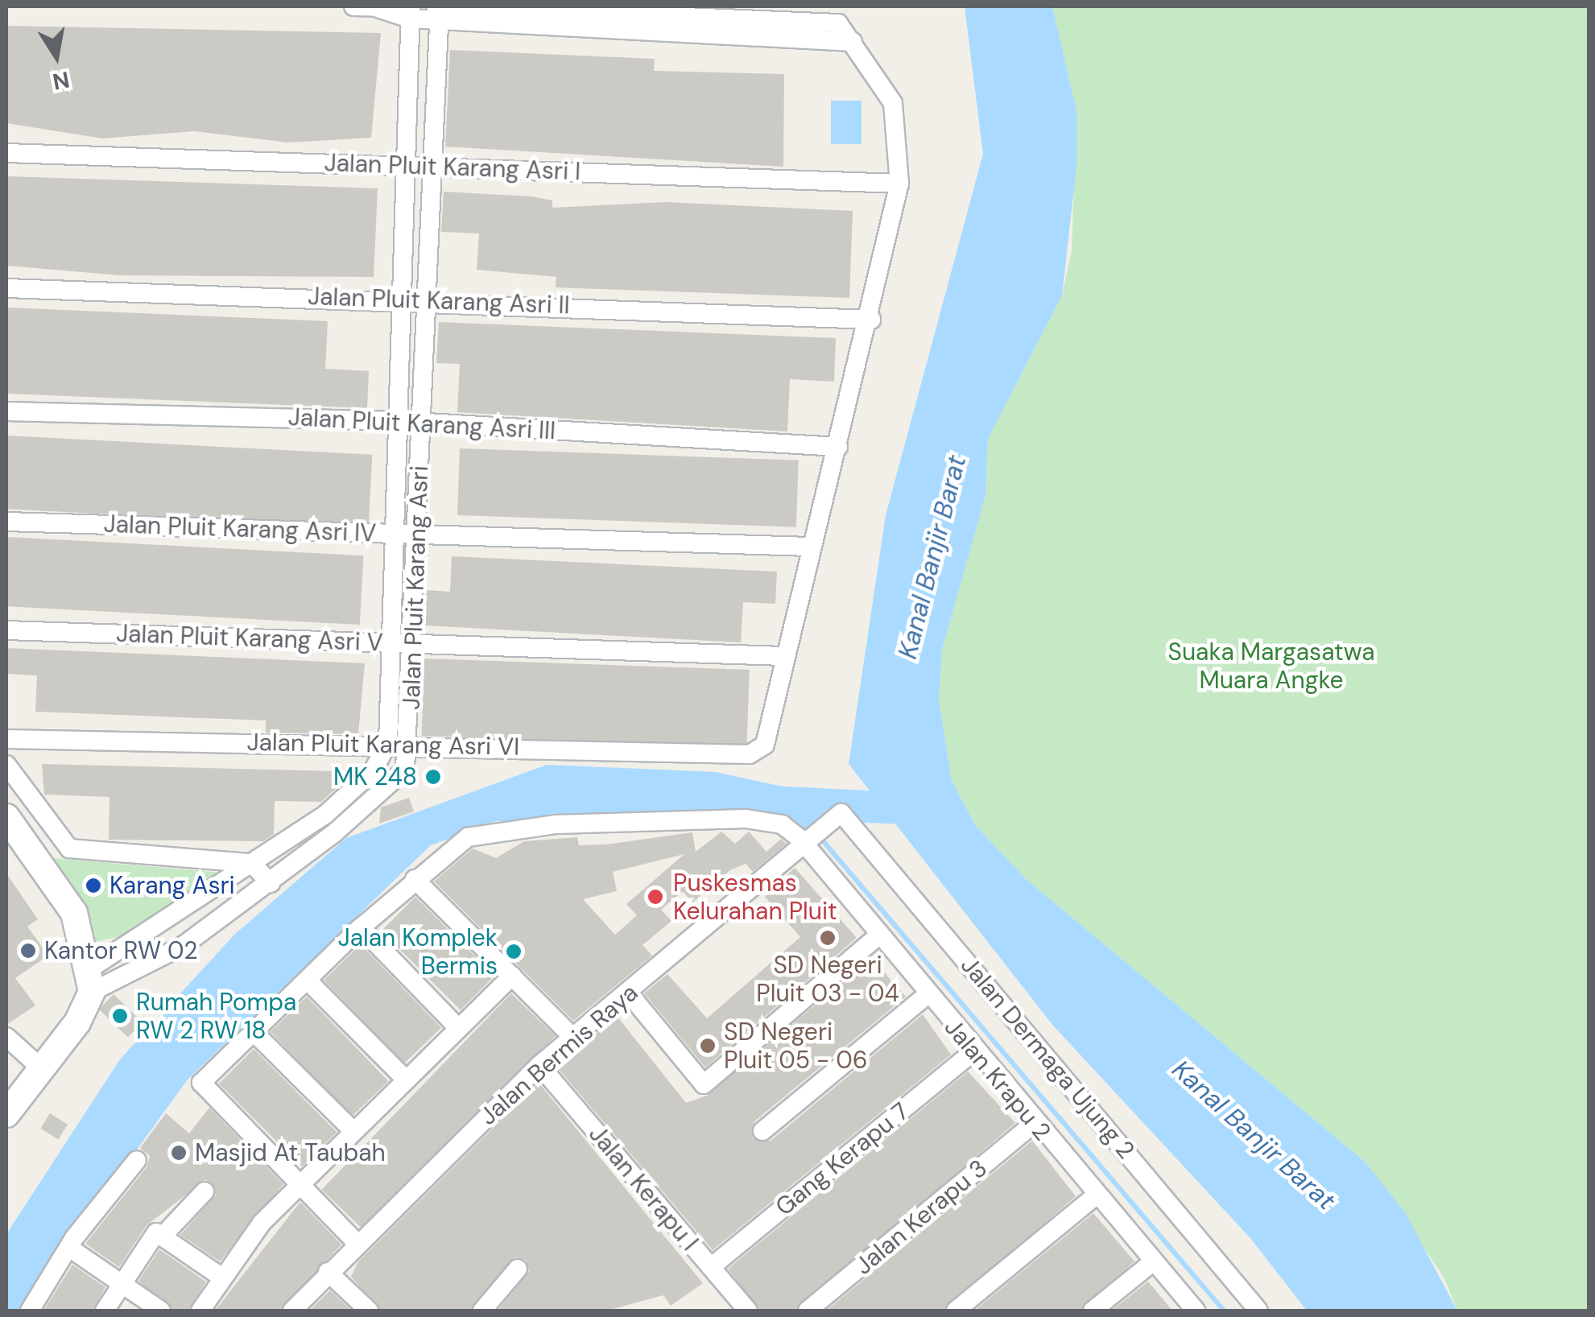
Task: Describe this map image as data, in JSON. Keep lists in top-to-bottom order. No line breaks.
{"streets":{"street":["Jalan Pluit Karang Asri I","Jalan Pluit Karang Asri II","Jalan Pluit Karang Asri III","Jalan Pluit Karang Asri IV","Jalan Pluit Karang Asri","Jalan Pluit Karang Asri V","Jalan Pluit Karang Asri VI","Jalan Bermis Raya","Jalan Dermaga Ujung 2","Jalan Krapu 2","Gang Kerapu 7","Jalan Kerapu I","Jalan Kerapu 3"]},"crossings":[["Jalan Pluit Karang Asri I","Jalan Pluit Karang Asri"],["Jalan Pluit Karang Asri II","Jalan Pluit Karang Asri"],["Jalan Pluit Karang Asri III","Jalan Pluit Karang Asri"],["Jalan Pluit Karang Asri IV","Jalan Pluit Karang Asri"],["Jalan Pluit Karang Asri","Jalan Pluit Karang Asri V"],["Jalan Pluit Karang Asri","Jalan Pluit Karang Asri VI"],["Jalan Pluit Karang Asri V","Jalan Pluit Karang Asri VI"],["Jalan Bermis Raya","Jalan Dermaga Ujung 2"],["Jalan Bermis Raya","Jalan Krapu 2"],["Jalan Bermis Raya","Jalan Kerapu I"],["Jalan Krapu 2","Gang Kerapu 7"],["Jalan Krapu 2","Jalan Kerapu 3"],["Gang Kerapu 7","Jalan Kerapu I"]],"water":["Kanal Banjir Barat"],"parks":["Suaka Margasatwa Muara Angke"],"places":["MK 248","Karang Asri","Puskesmas Kelurahan Pluit","SD Negeri Pluit 03 - 04","Kantor RW 02","Jalan Komplek Bermis","Rumah Pompa RW 2 RW 18","SD Negeri Pluit 05 - 06","Masjid At Taubah"],"north":"bottom"}
